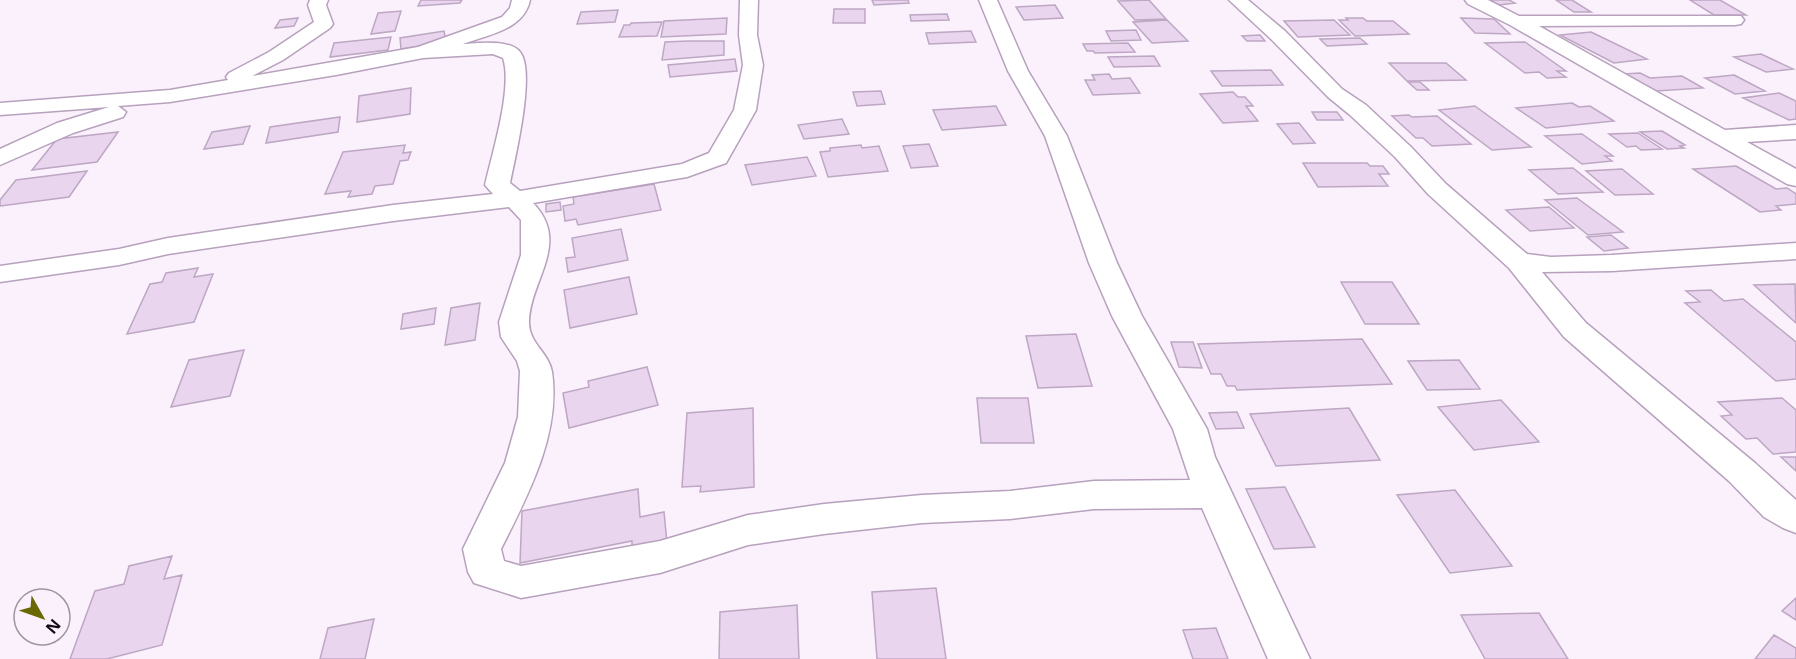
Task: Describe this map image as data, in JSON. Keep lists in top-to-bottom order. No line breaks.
{"north":"bottom right"}
